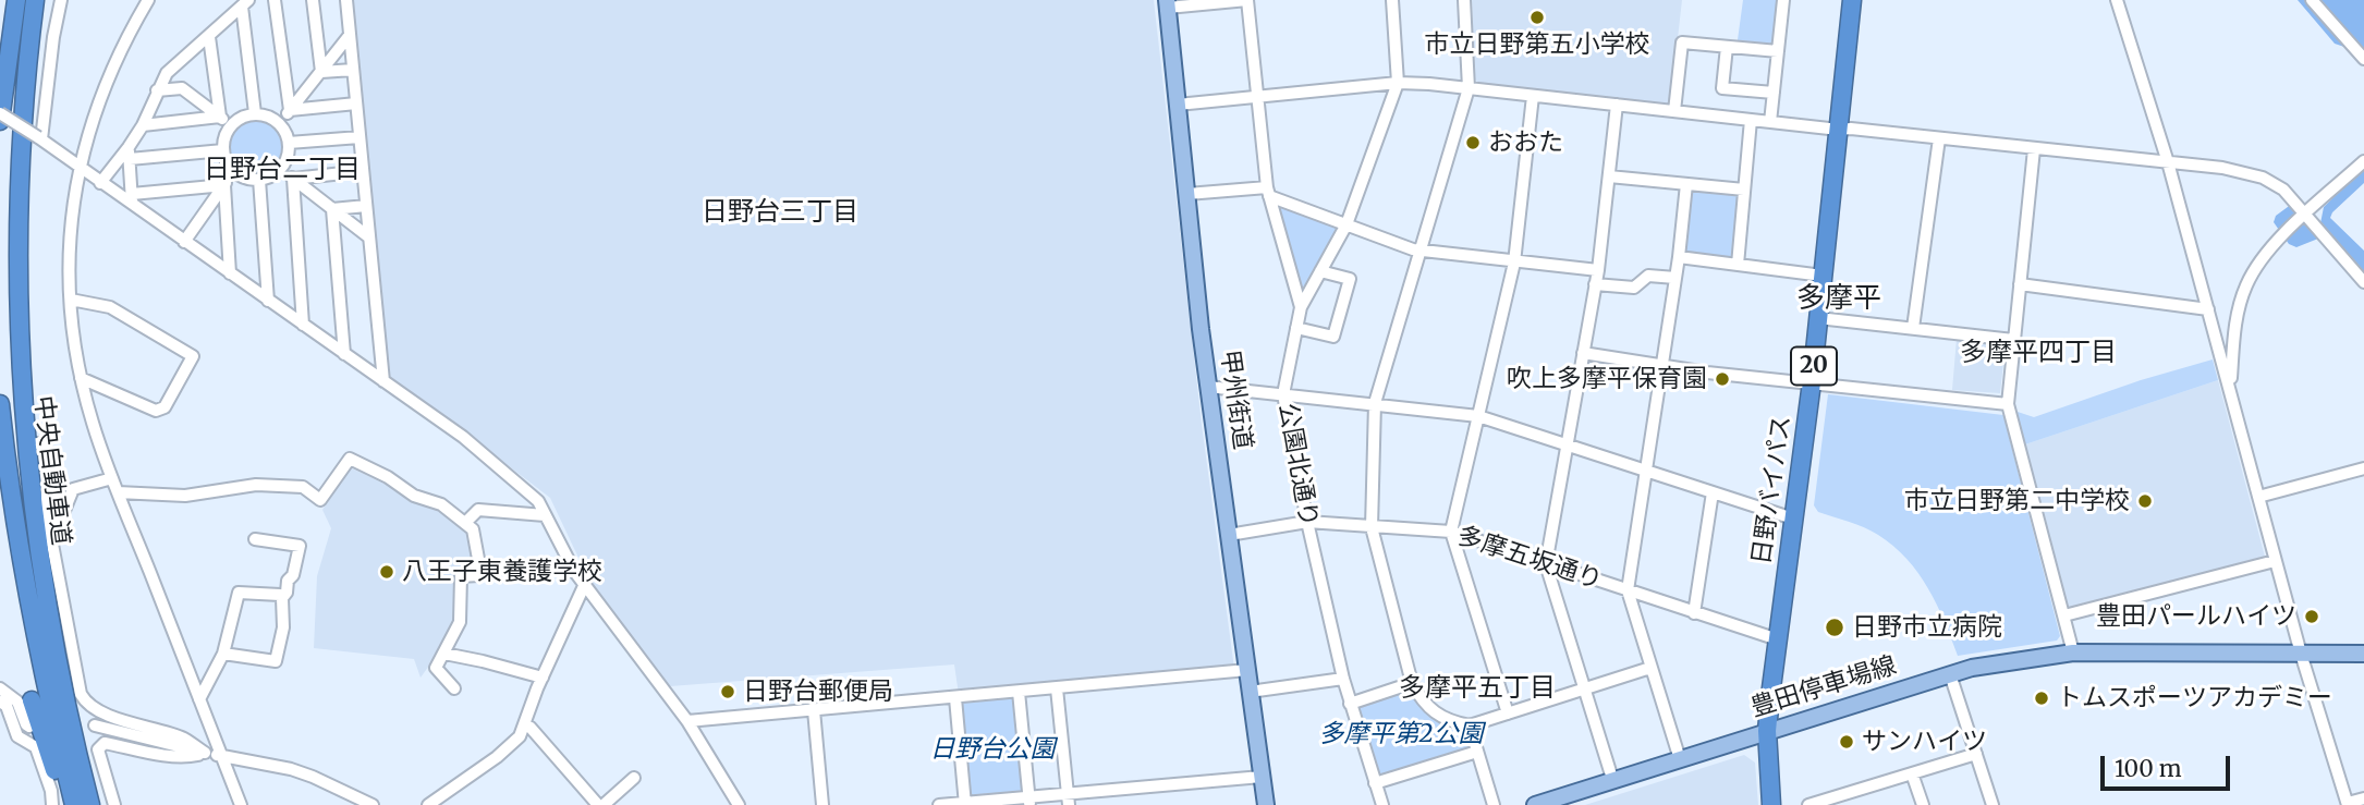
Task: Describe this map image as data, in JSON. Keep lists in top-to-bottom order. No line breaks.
{"streets":{"highway":["20","中央自動車道","日野バイパス"],"main road":["甲州街道","豊田停車場線"],"street":["公園北通り","多摩五坂通り"]},"crossings":[["甲州街道","多摩五坂通り"],["公園北通り","多摩五坂通り"],["日野バイパス","多摩五坂通り"],["日野バイパス","豊田停車場線"]],"districts":["日野台二丁目","日野台三丁目","多摩平","多摩平四丁目","多摩平五丁目"],"parks":["多摩平第2公園","日野台公園"],"places":["市立日野第五小学校","おおた","吹上多摩平保育園","市立日野第二中学校","八王子東養護学校","豊田パールハイツ","日野市立病院","日野台郵便局","トムスポーツアカデミー","サンハイツ"],"scale_bar":"100 m"}
